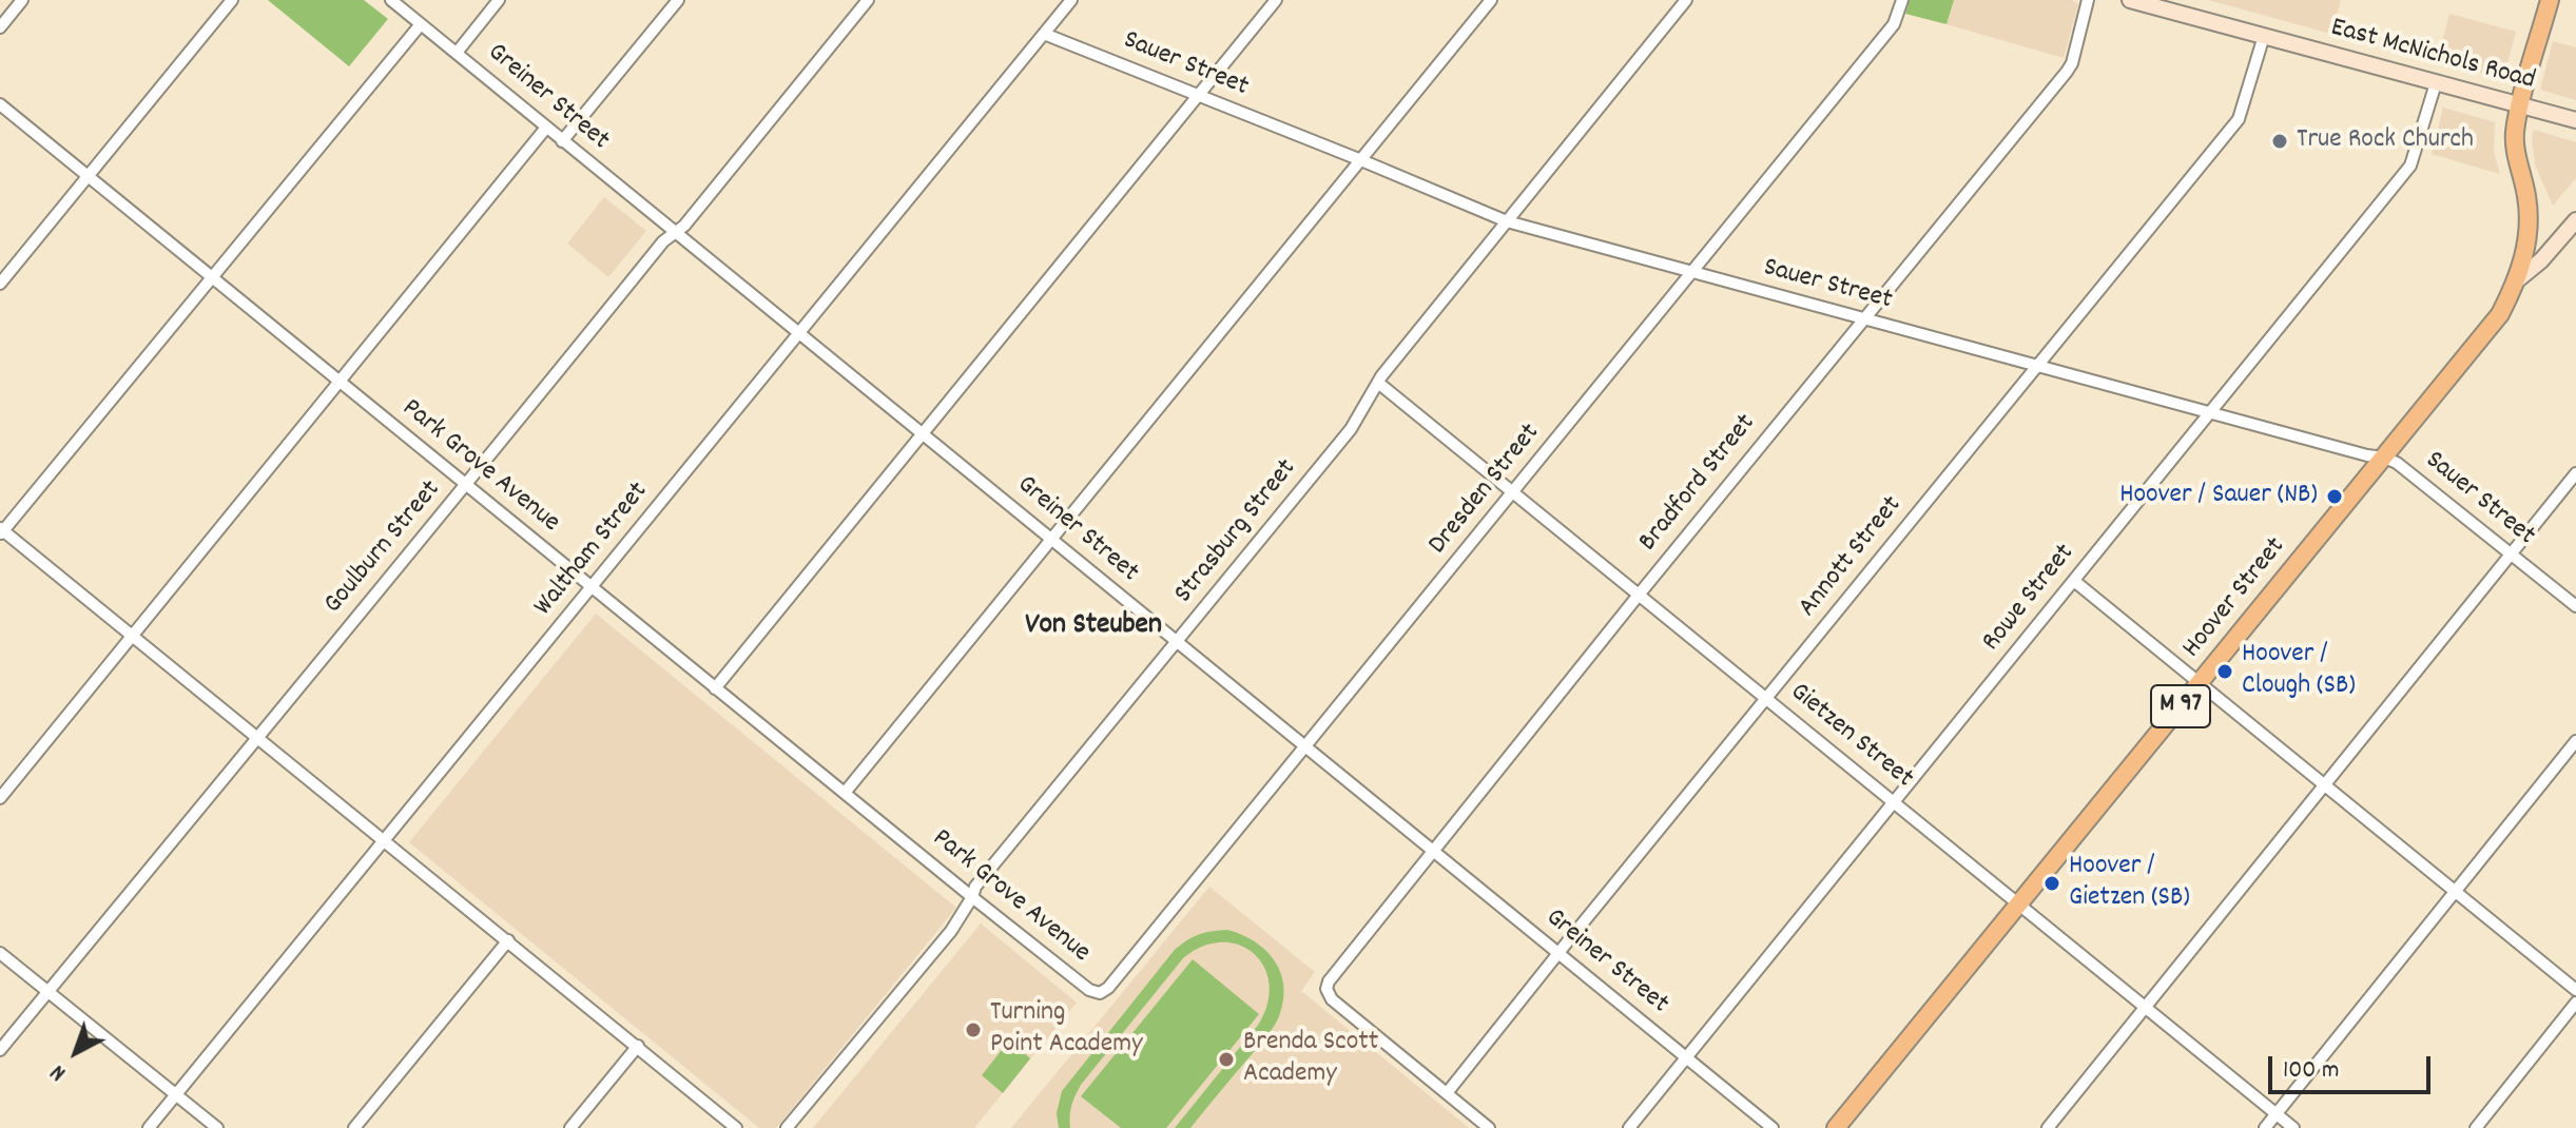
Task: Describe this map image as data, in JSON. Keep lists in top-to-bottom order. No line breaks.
{"streets":{"main road":["Hoover Street","M 97"],"street":["East McNichols Road","Sauer Street","Greiner Street","Park Grove Avenue","Bradford Street","Dresden Street","Strasburg Street","Goulburn Street","Waltham Street","Annott Street","Rowe Street","Gietzen Street"]},"crossings":[["East McNichols Road","Annott Street"],["East McNichols Road","Rowe Street"],["East McNichols Road","M 97"],["Sauer Street","Bradford Street"],["Sauer Street","Dresden Street"],["Sauer Street","Strasburg Street"],["Sauer Street","Waltham Street"],["Sauer Street","Annott Street"],["Sauer Street","Rowe Street"],["Sauer Street","Hoover Street"],["Greiner Street","Bradford Street"],["Greiner Street","Dresden Street"],["Greiner Street","Strasburg Street"],["Greiner Street","Goulburn Street"],["Greiner Street","Waltham Street"],["Greiner Street","Annott Street"],["Greiner Street","Rowe Street"],["Park Grove Avenue","Dresden Street"],["Park Grove Avenue","Strasburg Street"],["Park Grove Avenue","Goulburn Street"],["Park Grove Avenue","Waltham Street"],["Bradford Street","Annott Street"],["Bradford Street","Gietzen Street"],["Dresden Street","Gietzen Street"],["Strasburg Street","Gietzen Street"],["Annott Street","Gietzen Street"],["Rowe Street","Gietzen Street"],["Hoover Street","M 97"],["Hoover Street","Gietzen Street"]],"districts":["Von Steuben"],"places":["True Rock Church","Hoover / Sauer (NB)","Hoover / Clough (SB)","Hoover / Gietzen (SB)","Turning Point Academy","Brenda Scott Academy"],"scale_bar":"100 m","north":"bottom left"}
